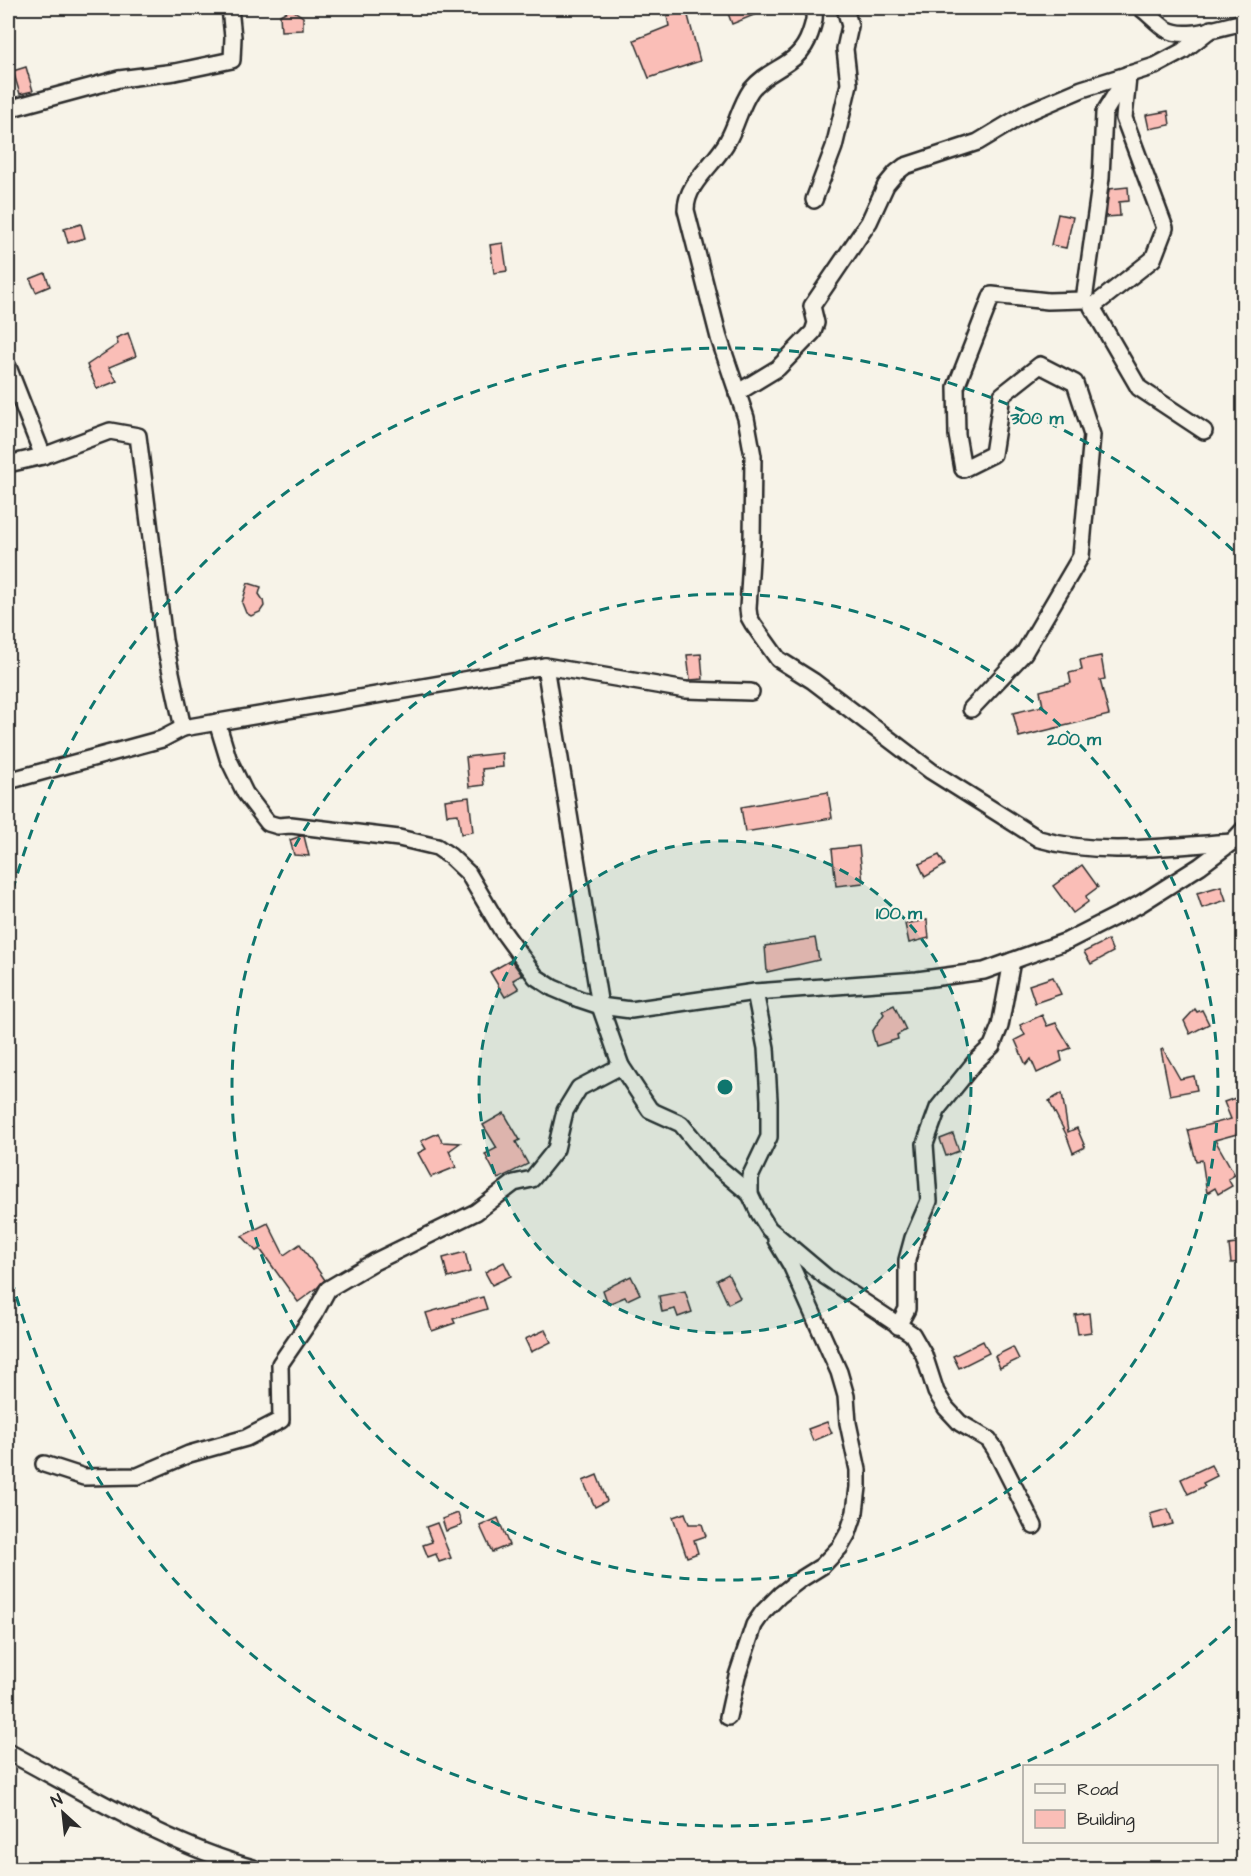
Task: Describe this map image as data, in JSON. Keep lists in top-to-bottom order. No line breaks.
{"legend":["Road","Building"],"north":"top left","rings":["300 m","200 m","100 m"]}
